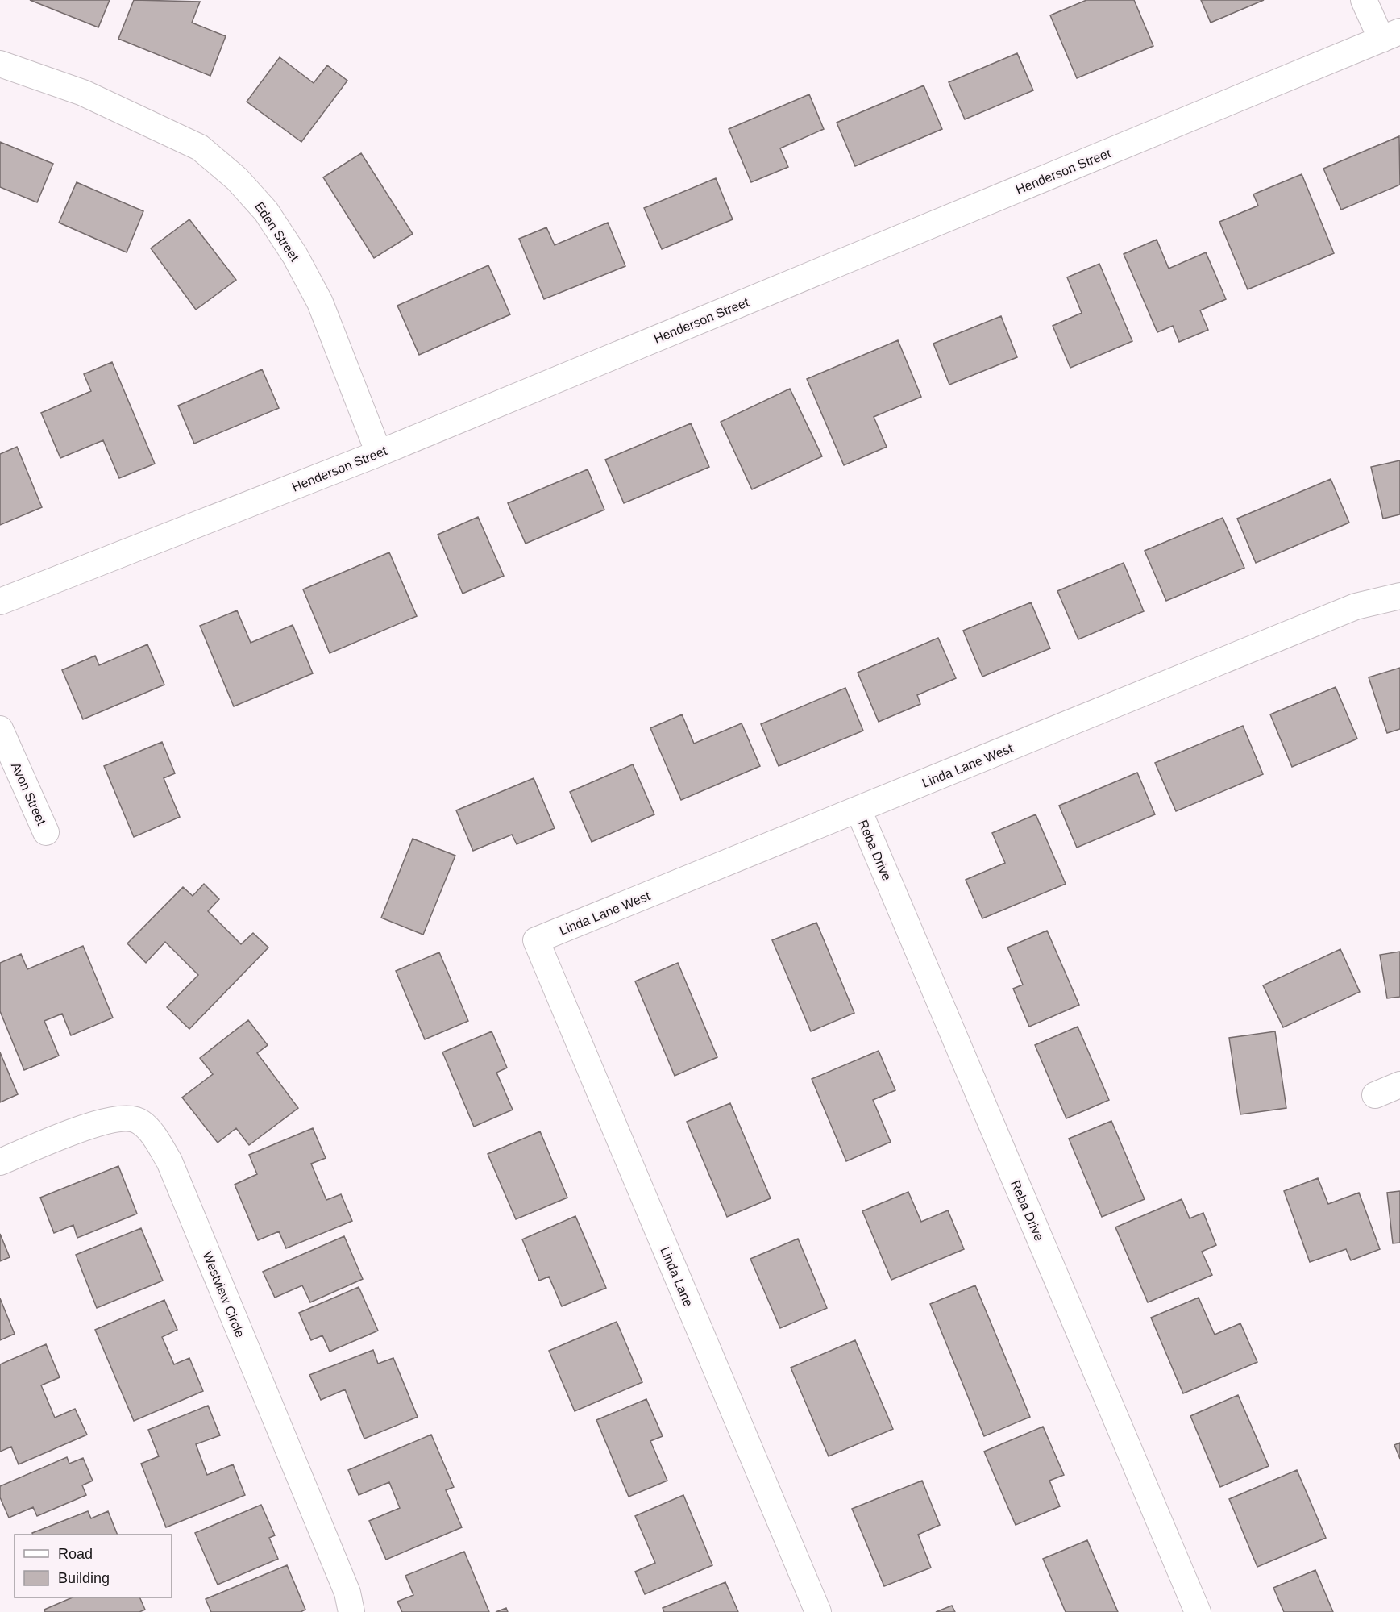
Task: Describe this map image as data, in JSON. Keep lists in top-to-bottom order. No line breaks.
{"streets":{"street":["Henderson Street","Eden Street","Linda Lane West","Avon Street","Reba Drive","Linda Lane","Westview Circle"]},"crossings":[["Henderson Street","Eden Street"],["Linda Lane West","Reba Drive"],["Linda Lane West","Linda Lane"]],"legend":["Road","Building"]}
